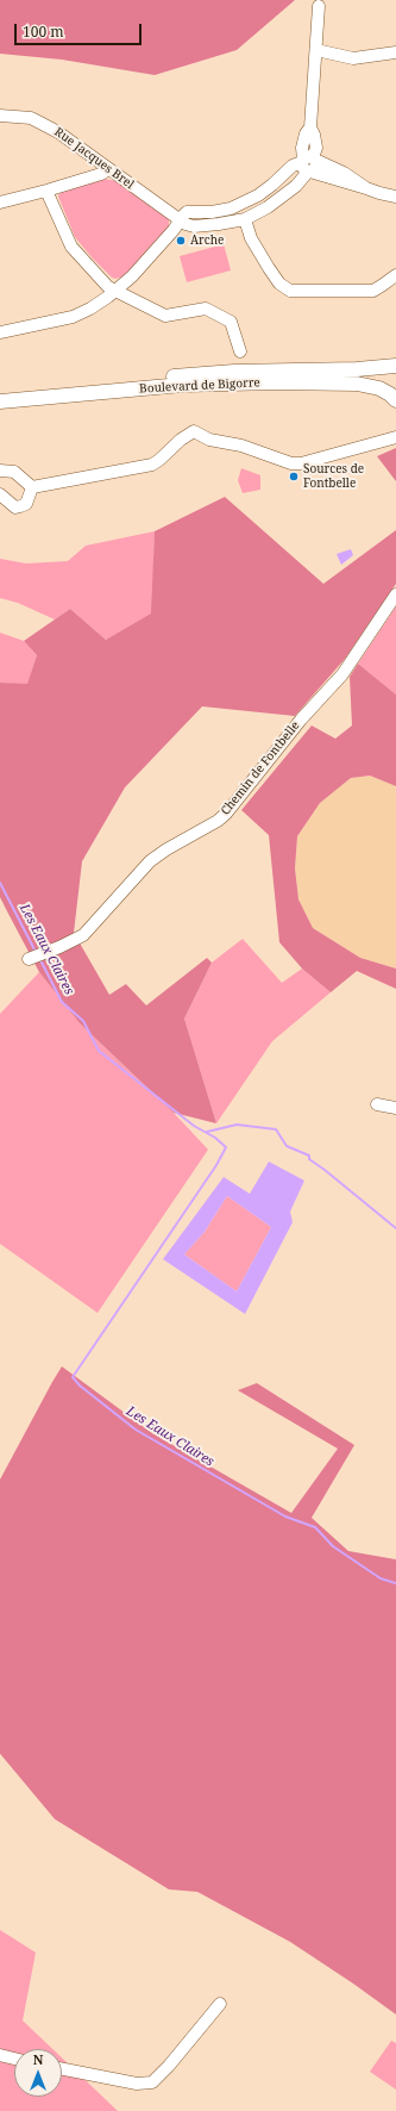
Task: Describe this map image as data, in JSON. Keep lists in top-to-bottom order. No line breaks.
{"streets":{"main road":["Boulevard de Bigorre"],"street":["Rue Jacques Brel","Chemin de Fontbelle"]},"water":["Les Eaux Claires"],"places":["Arche","Sources de Fontbelle"],"scale_bar":"100 m","north":"top"}
